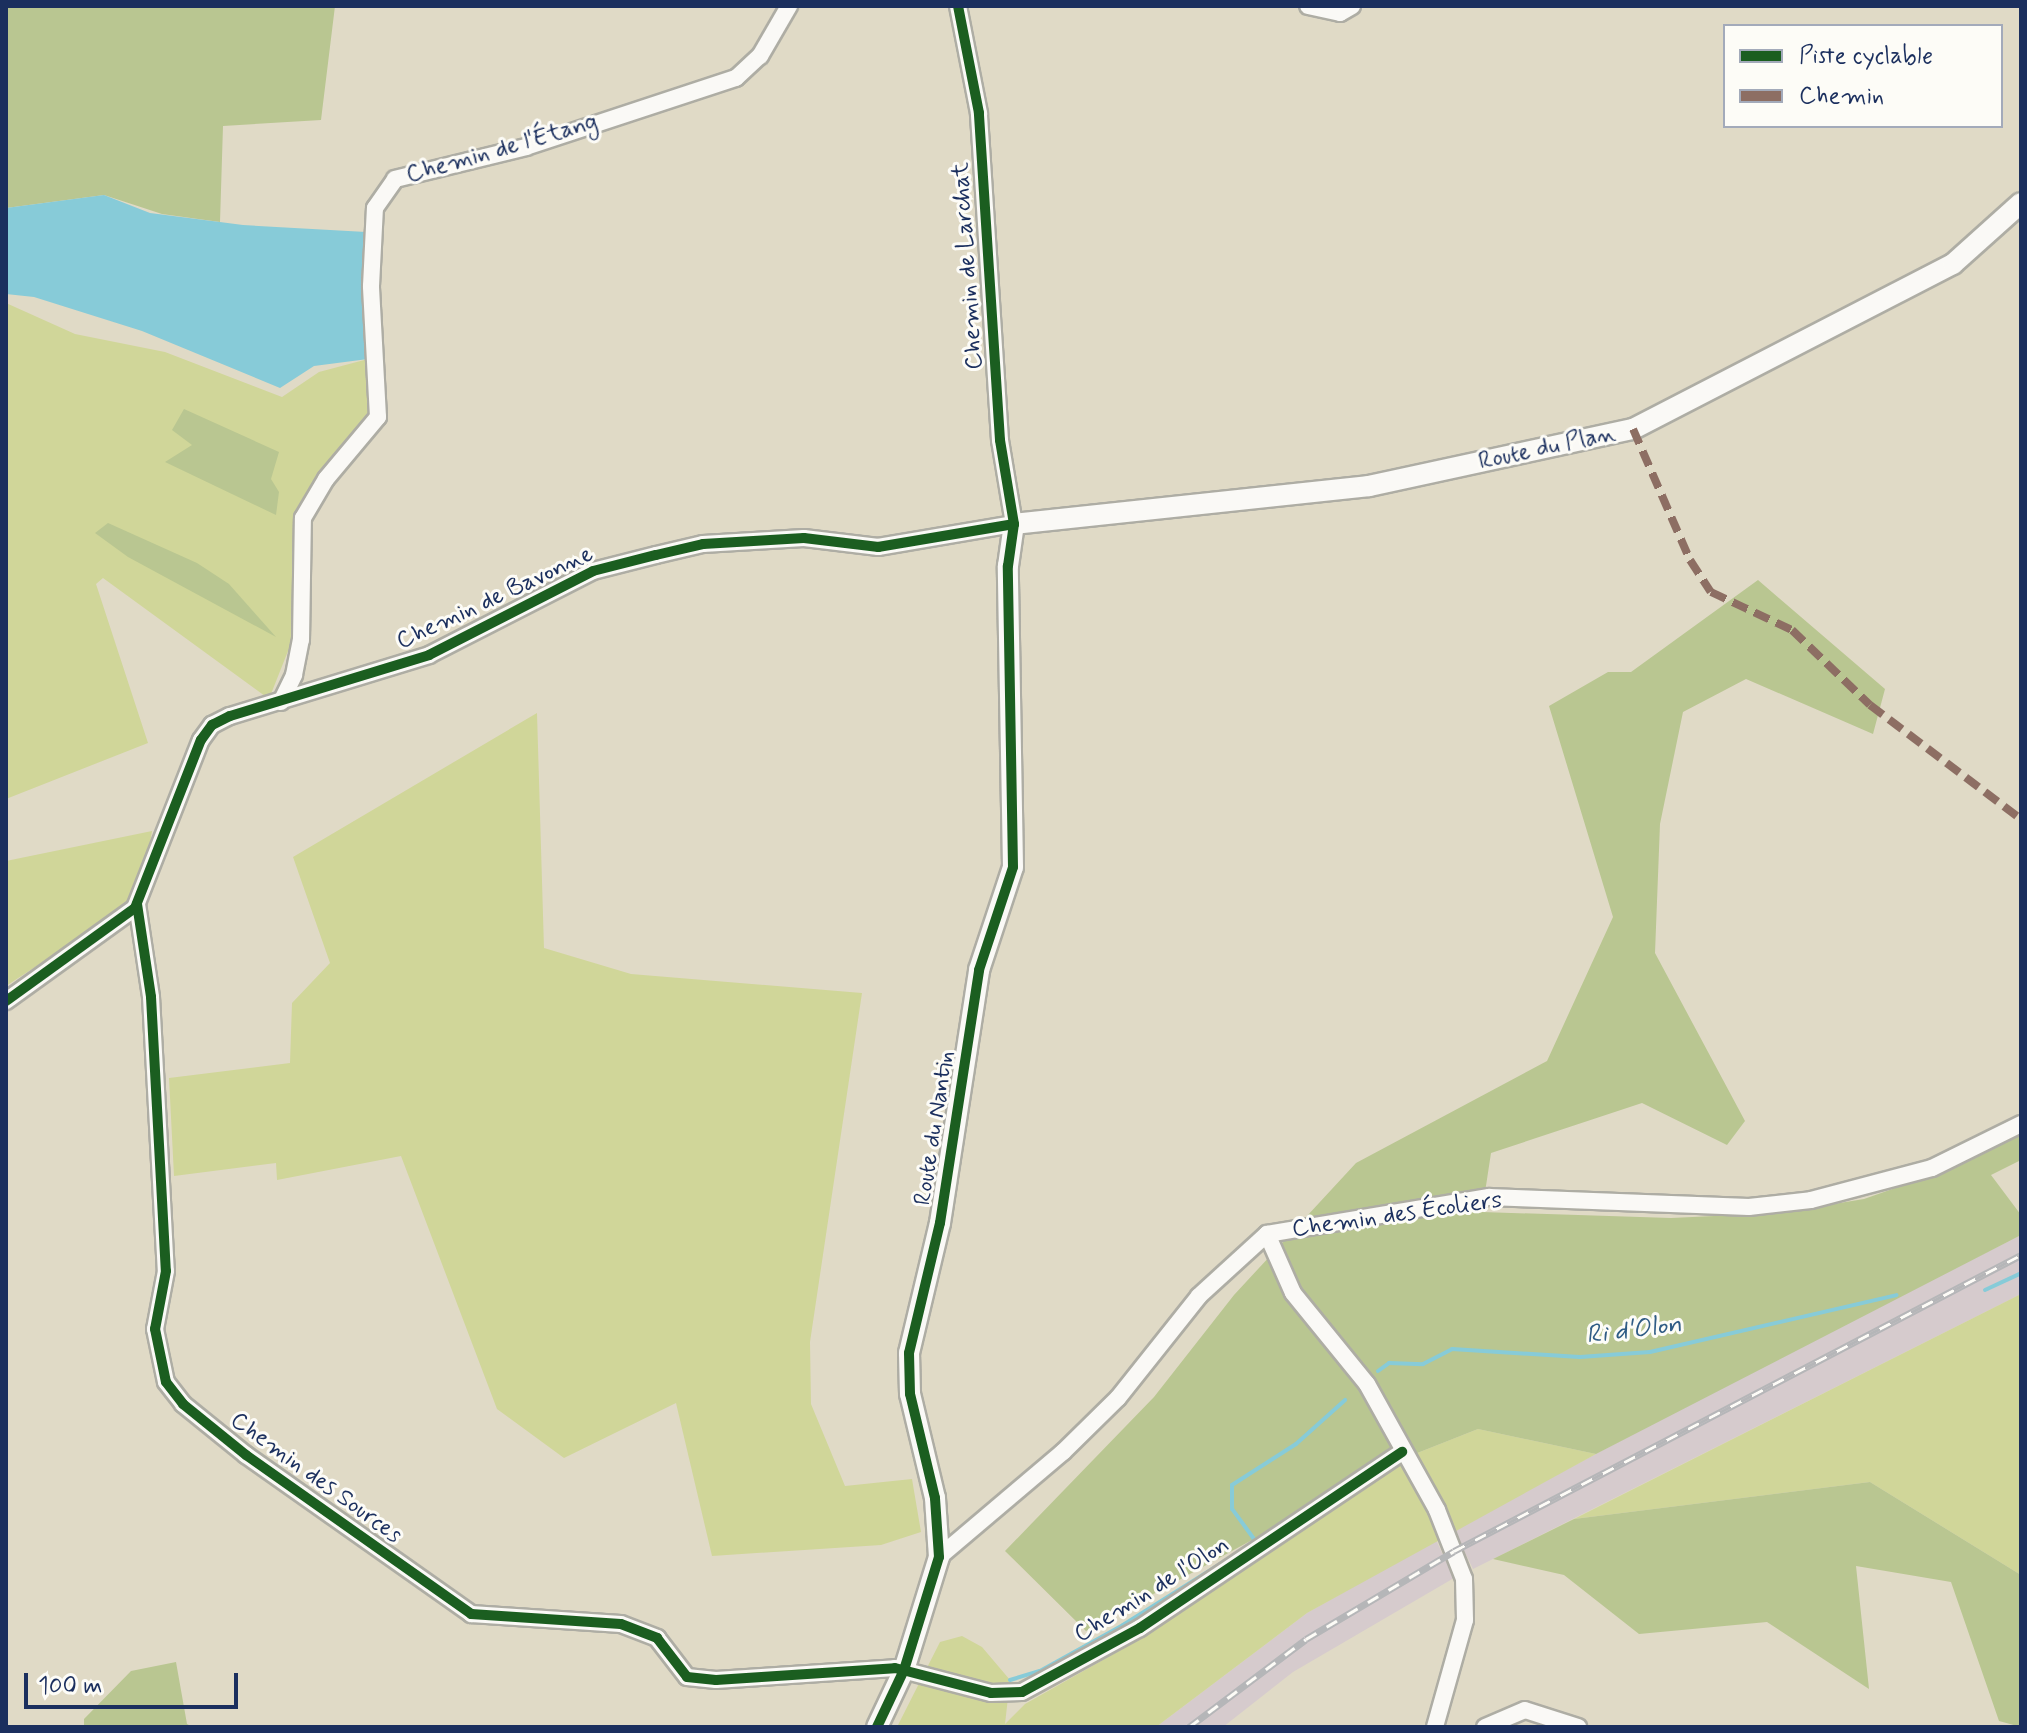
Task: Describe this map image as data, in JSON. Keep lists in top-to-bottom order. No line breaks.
{"streets":{"street":["Chemin de l'Étang","Chemin de Larchat","Route du Plan","Chemin de Bavonne","Route du Nantin","Chemin des Écoliers","Chemin des Sources","Chemin de l'Olon"]},"crossings":[["Chemin de l'Étang","Chemin de Bavonne"],["Chemin de Larchat","Route du Plan"],["Chemin de Larchat","Chemin de Bavonne"],["Chemin de Larchat","Route du Nantin"],["Route du Plan","Chemin de Bavonne"],["Route du Plan","Route du Nantin"],["Chemin de Bavonne","Route du Nantin"],["Chemin de Bavonne","Chemin des Sources"],["Route du Nantin","Chemin des Écoliers"],["Route du Nantin","Chemin des Sources"],["Route du Nantin","Chemin de l'Olon"],["Chemin des Sources","Chemin de l'Olon"]],"water":["Ri d'Olon"],"legend":["Piste cyclable","Chemin"],"scale_bar":"100 m"}
